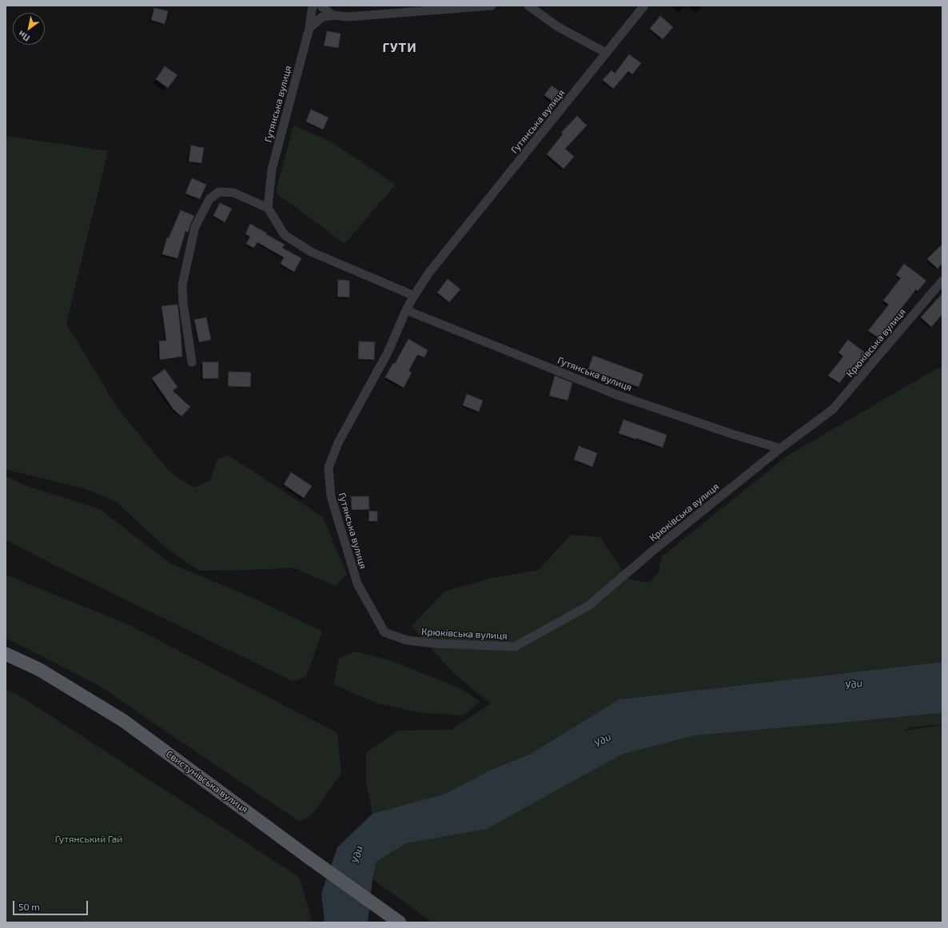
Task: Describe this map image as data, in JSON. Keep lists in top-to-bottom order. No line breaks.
{"streets":{"main road":["Свистунівська вулиця"],"street":["Гутянська вулиця","Крюківська вулиця"]},"crossings":[["Гутянська вулиця","Крюківська вулиця"]],"districts":["ГУТИ"],"water":["Уди"],"parks":["Гутянський Гай"],"scale_bar":"50 m","north":"bottom left"}
